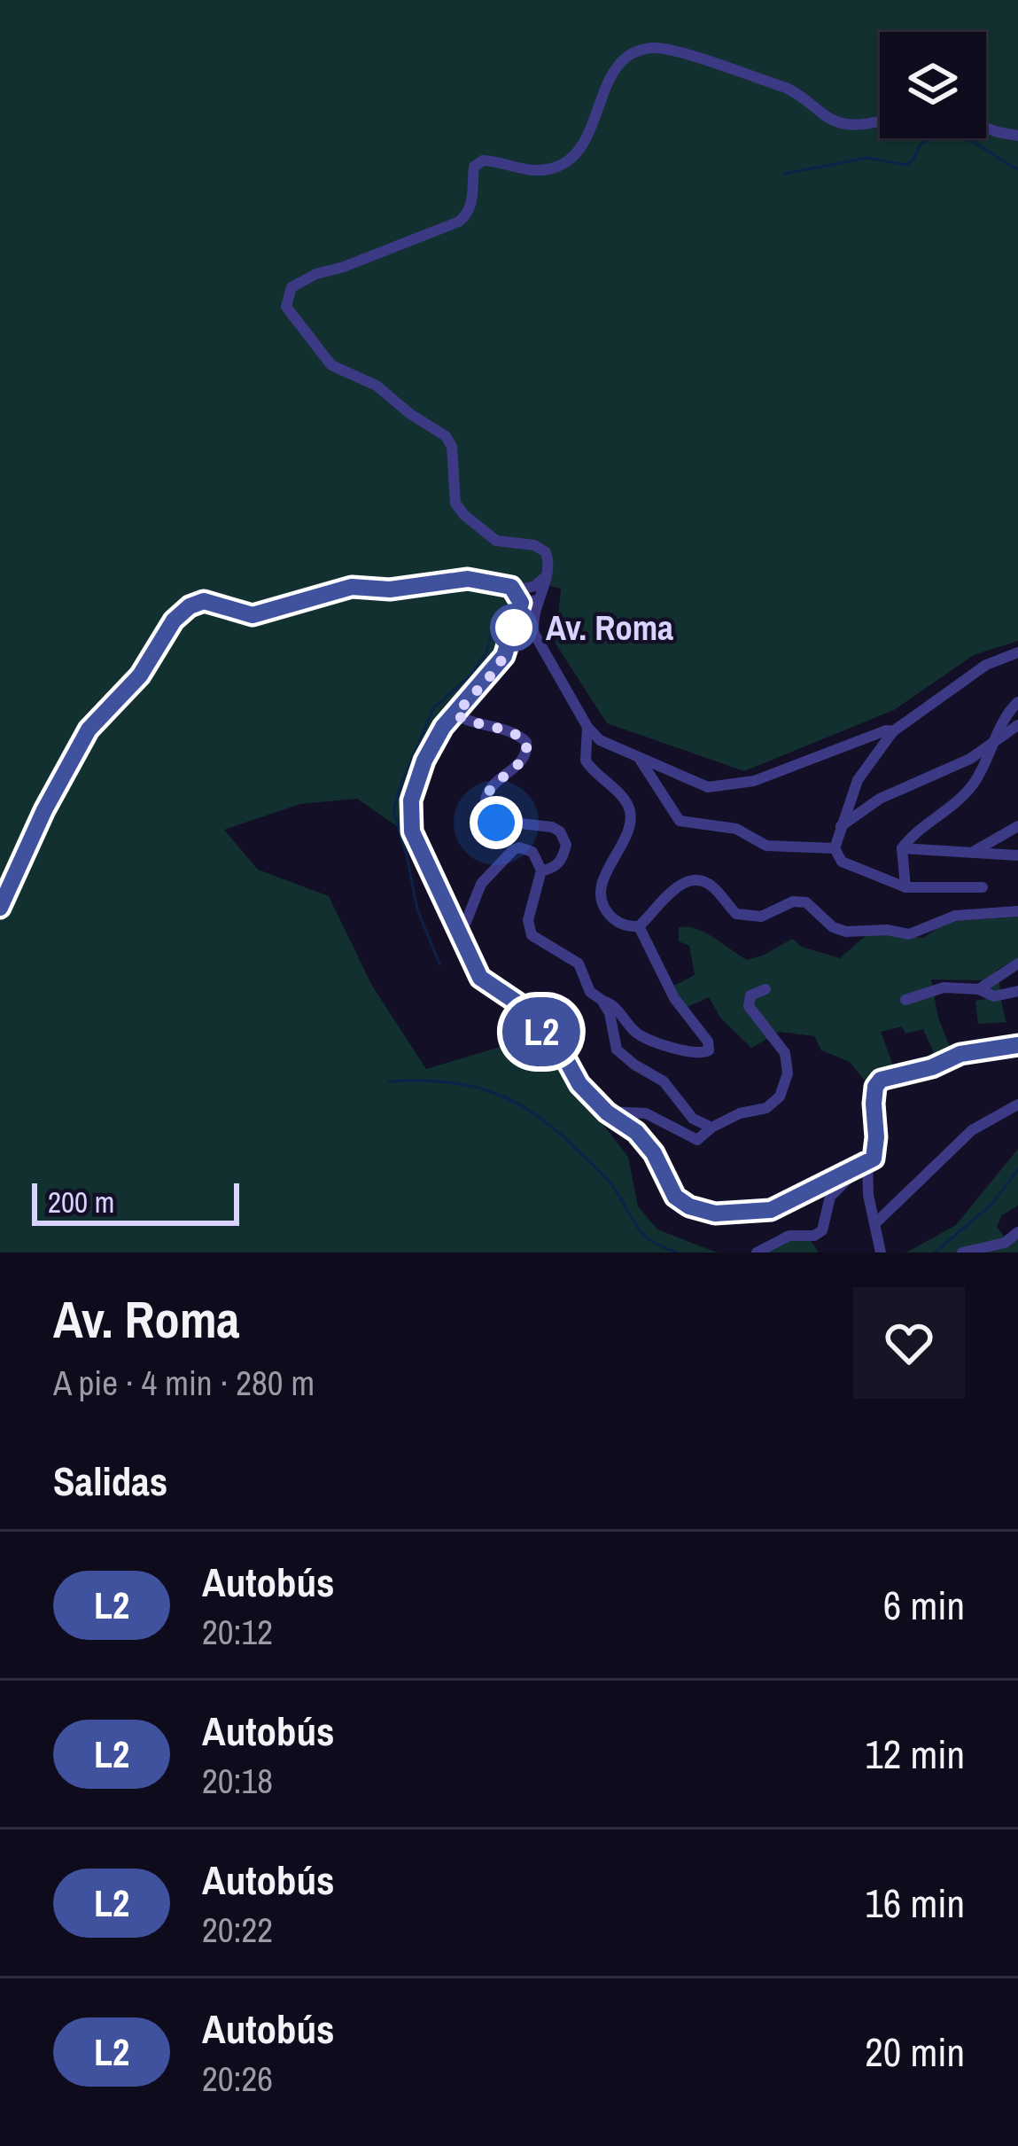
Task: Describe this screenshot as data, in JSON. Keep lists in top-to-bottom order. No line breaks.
{"places":["Av. Roma"],"lines":["bus line L2"],"scale_bar":"200 m","page":{"on_map":"L2","scale":"200 m","heading":[["Av. Roma","A pie · 4 min · 280 m"],"Salidas"],"list":[{"mark":"L2","name":"Autobús","note":"20:12","value":"6 min"},{"mark":"L2","name":"Autobús","note":"20:18","value":"12 min"},{"mark":"L2","name":"Autobús","note":"20:22","value":"16 min"},{"mark":"L2","name":"Autobús","note":"20:26","value":"20 min"}]}}
